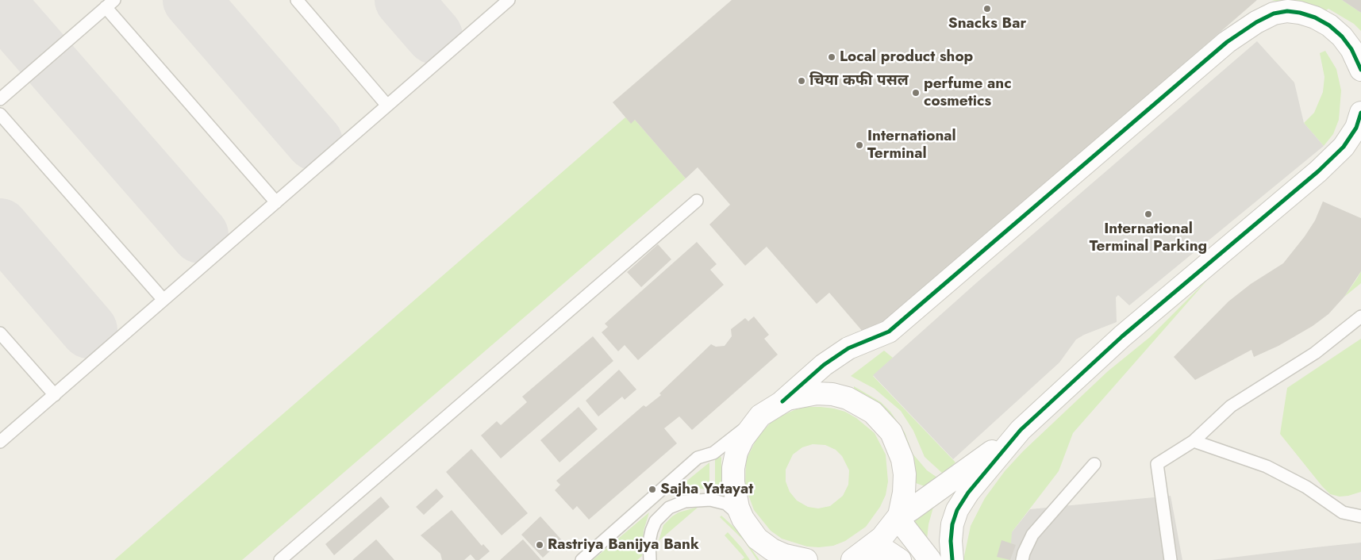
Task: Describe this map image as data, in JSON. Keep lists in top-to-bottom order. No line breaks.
{"places":["Snacks Bar","Local product shop","चिया कफी पसल","perfume anc cosmetics","International Terminal","International Terminal Parking","Sajha Yatayat","Rastriya Banijya Bank"]}
